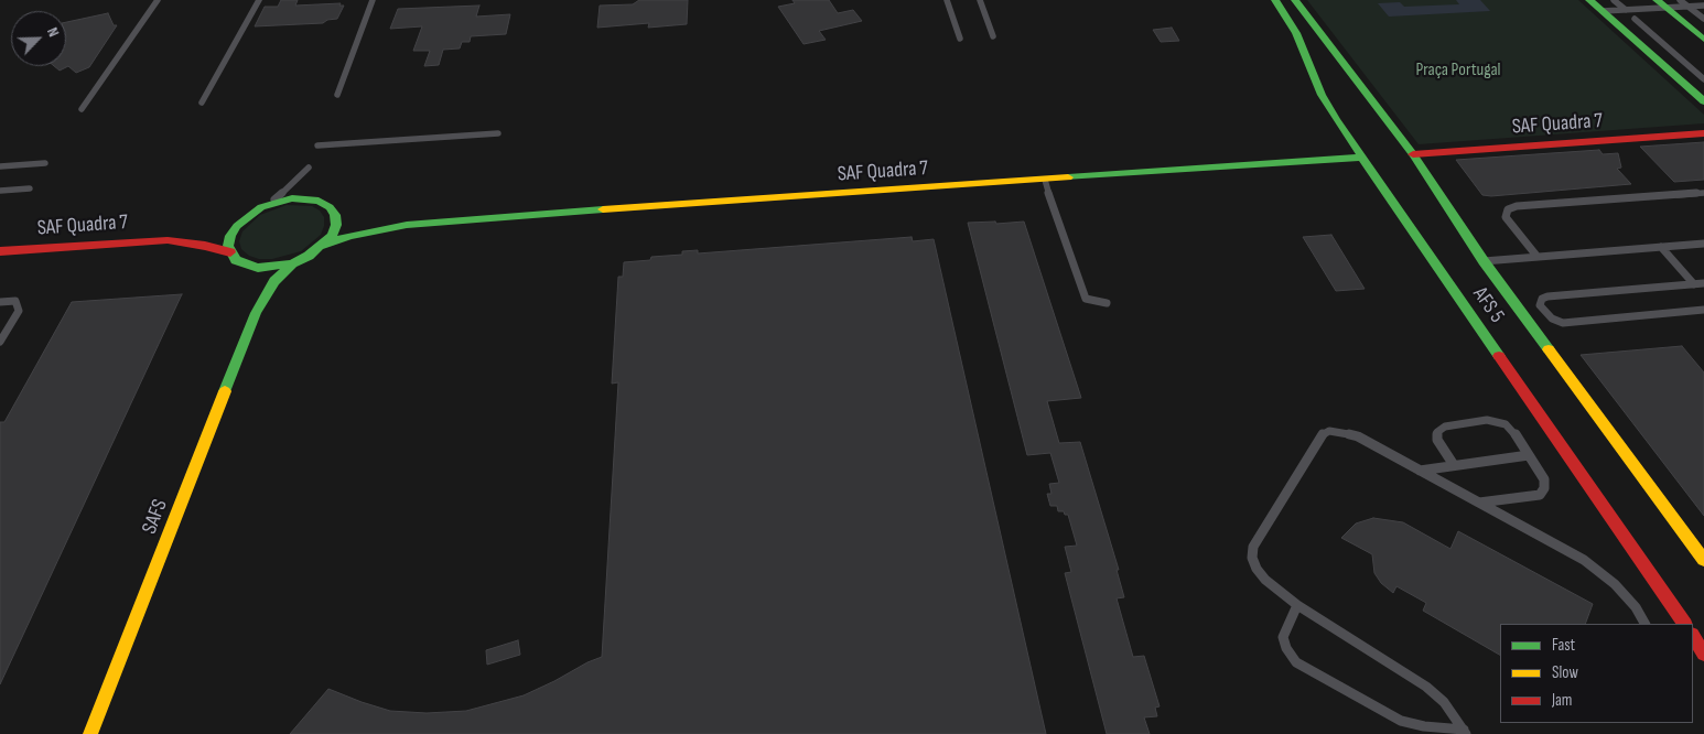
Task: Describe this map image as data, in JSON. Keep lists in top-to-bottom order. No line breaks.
{"streets":{"street":["SAF Quadra 7","AFS 5","SAFS"]},"crossings":[["SAF Quadra 7","AFS 5"],["SAF Quadra 7","SAFS"]],"parks":["Praça Portugal"],"legend":["Fast","Slow","Jam"],"north":"top right"}
